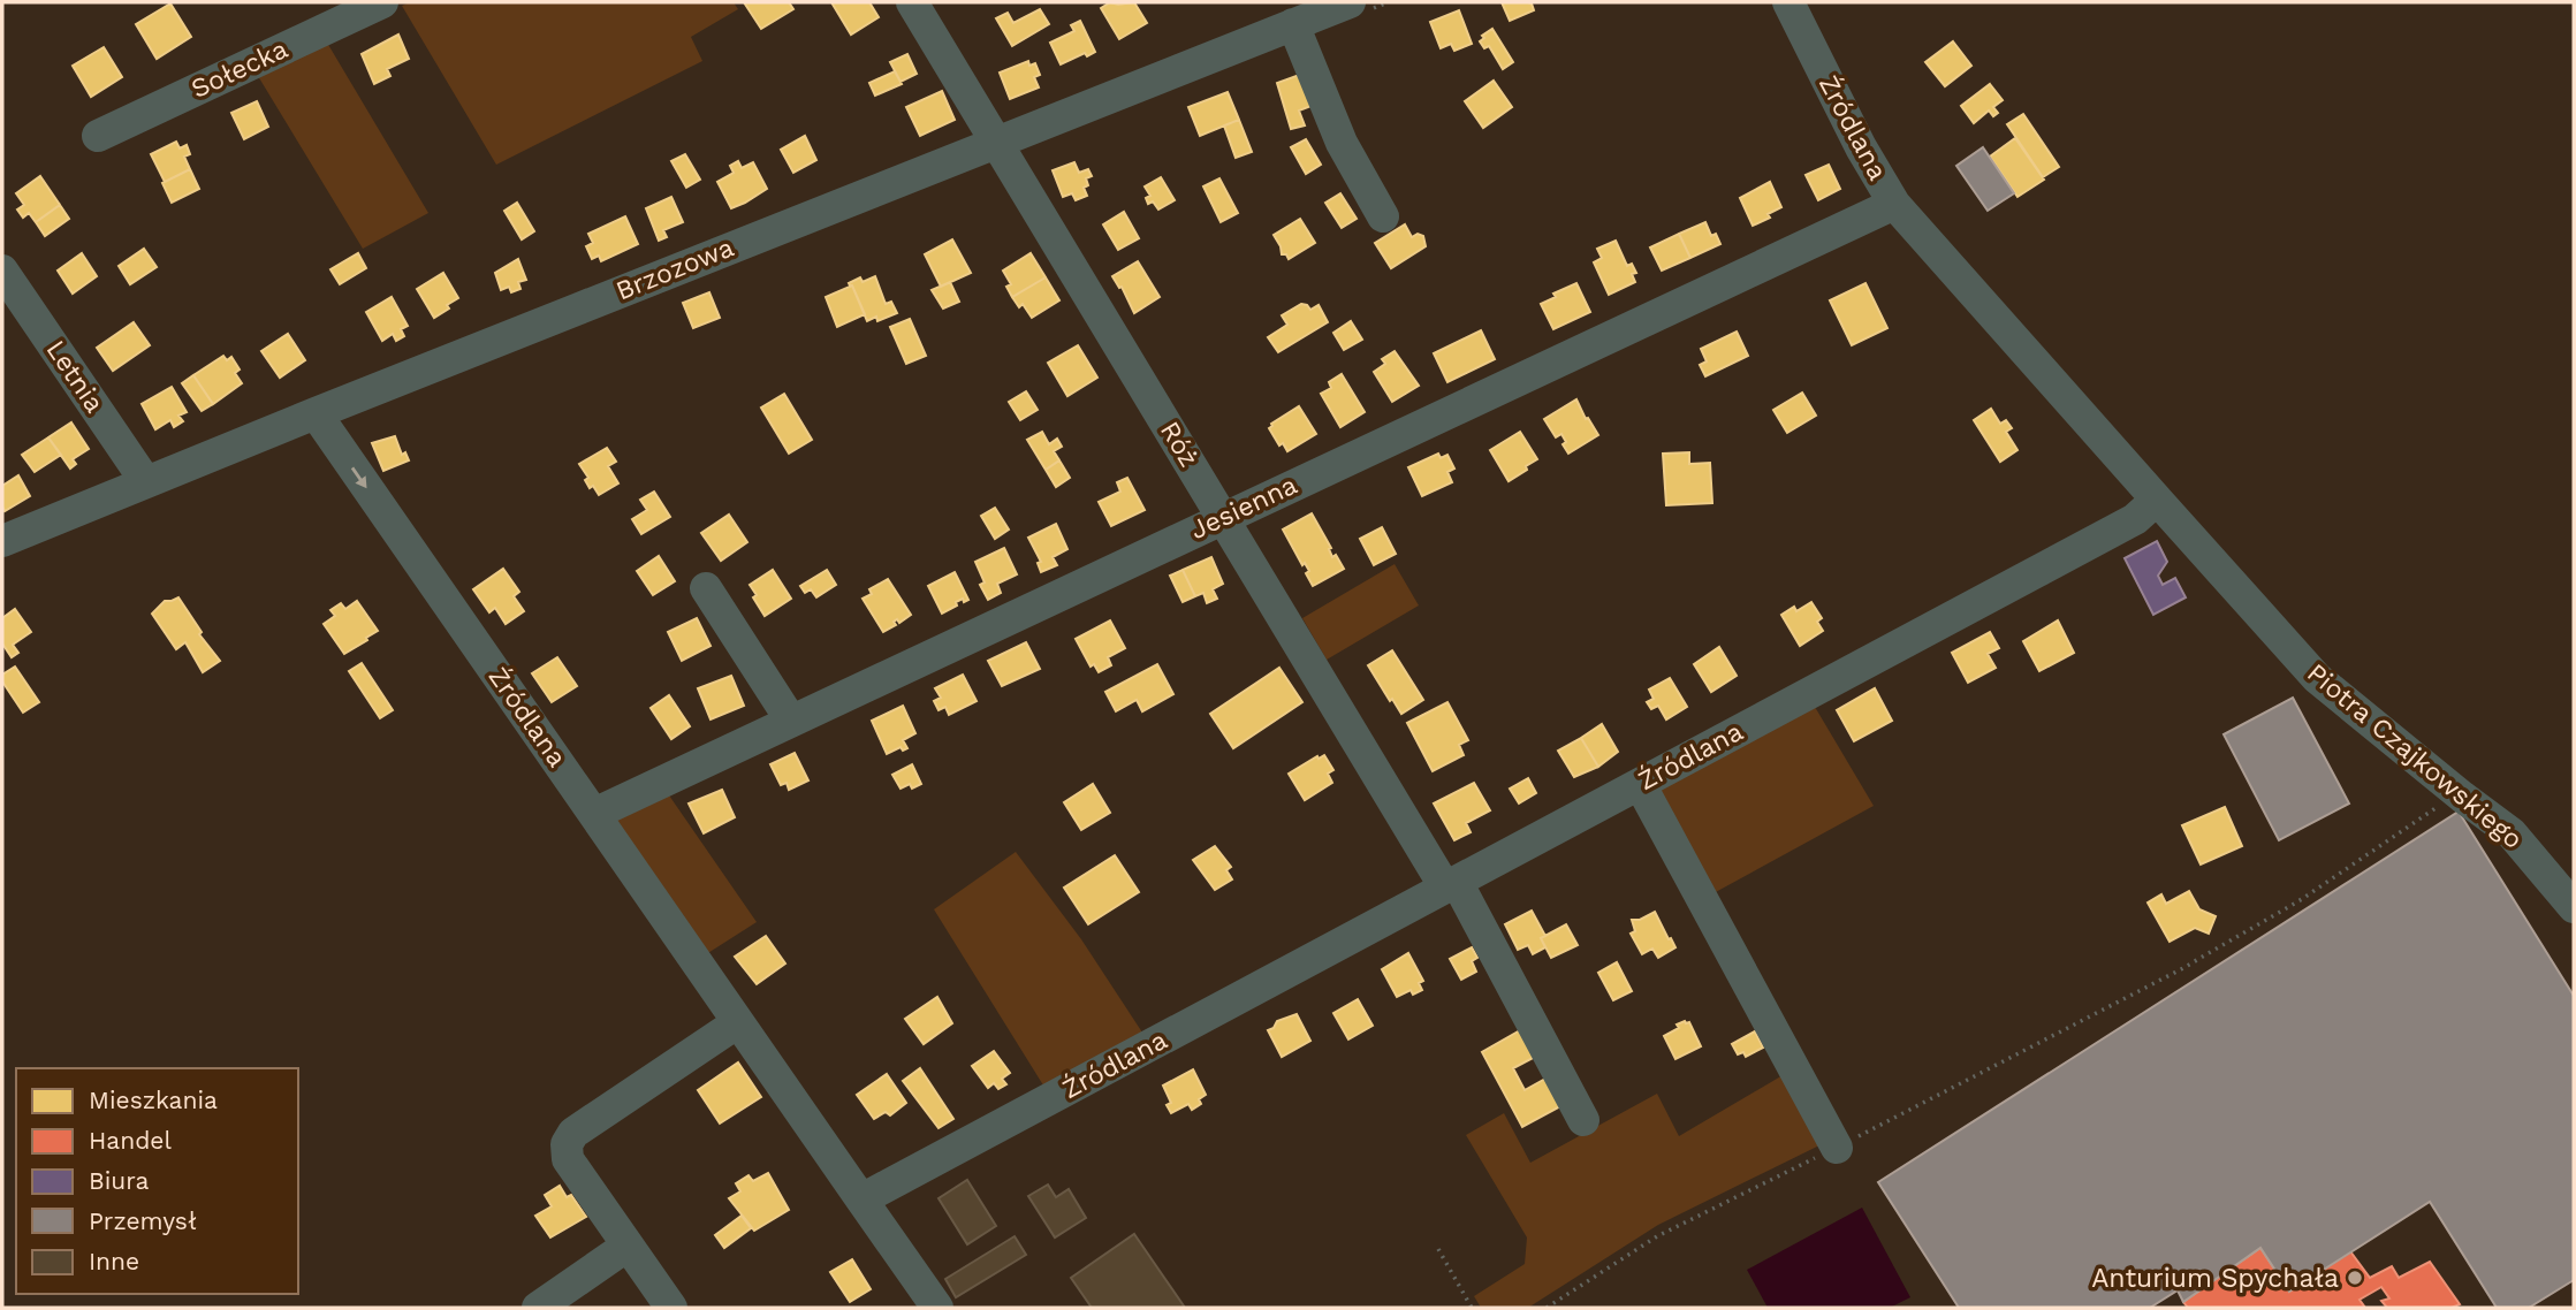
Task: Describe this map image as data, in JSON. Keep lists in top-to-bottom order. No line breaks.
{"streets":{"street":["Sołecka","Źródlana","Brzozowa","Letnia","Róż","Jesienna","Piotra Czajkowskiego"]},"crossings":[["Źródlana","Brzozowa"],["Źródlana","Róż"],["Źródlana","Jesienna"],["Źródlana","Piotra Czajkowskiego"],["Brzozowa","Letnia"],["Brzozowa","Róż"],["Róż","Jesienna"]],"places":["Anturium Spychała"],"legend":["Mieszkania","Handel","Biura","Przemysł","Inne"]}
